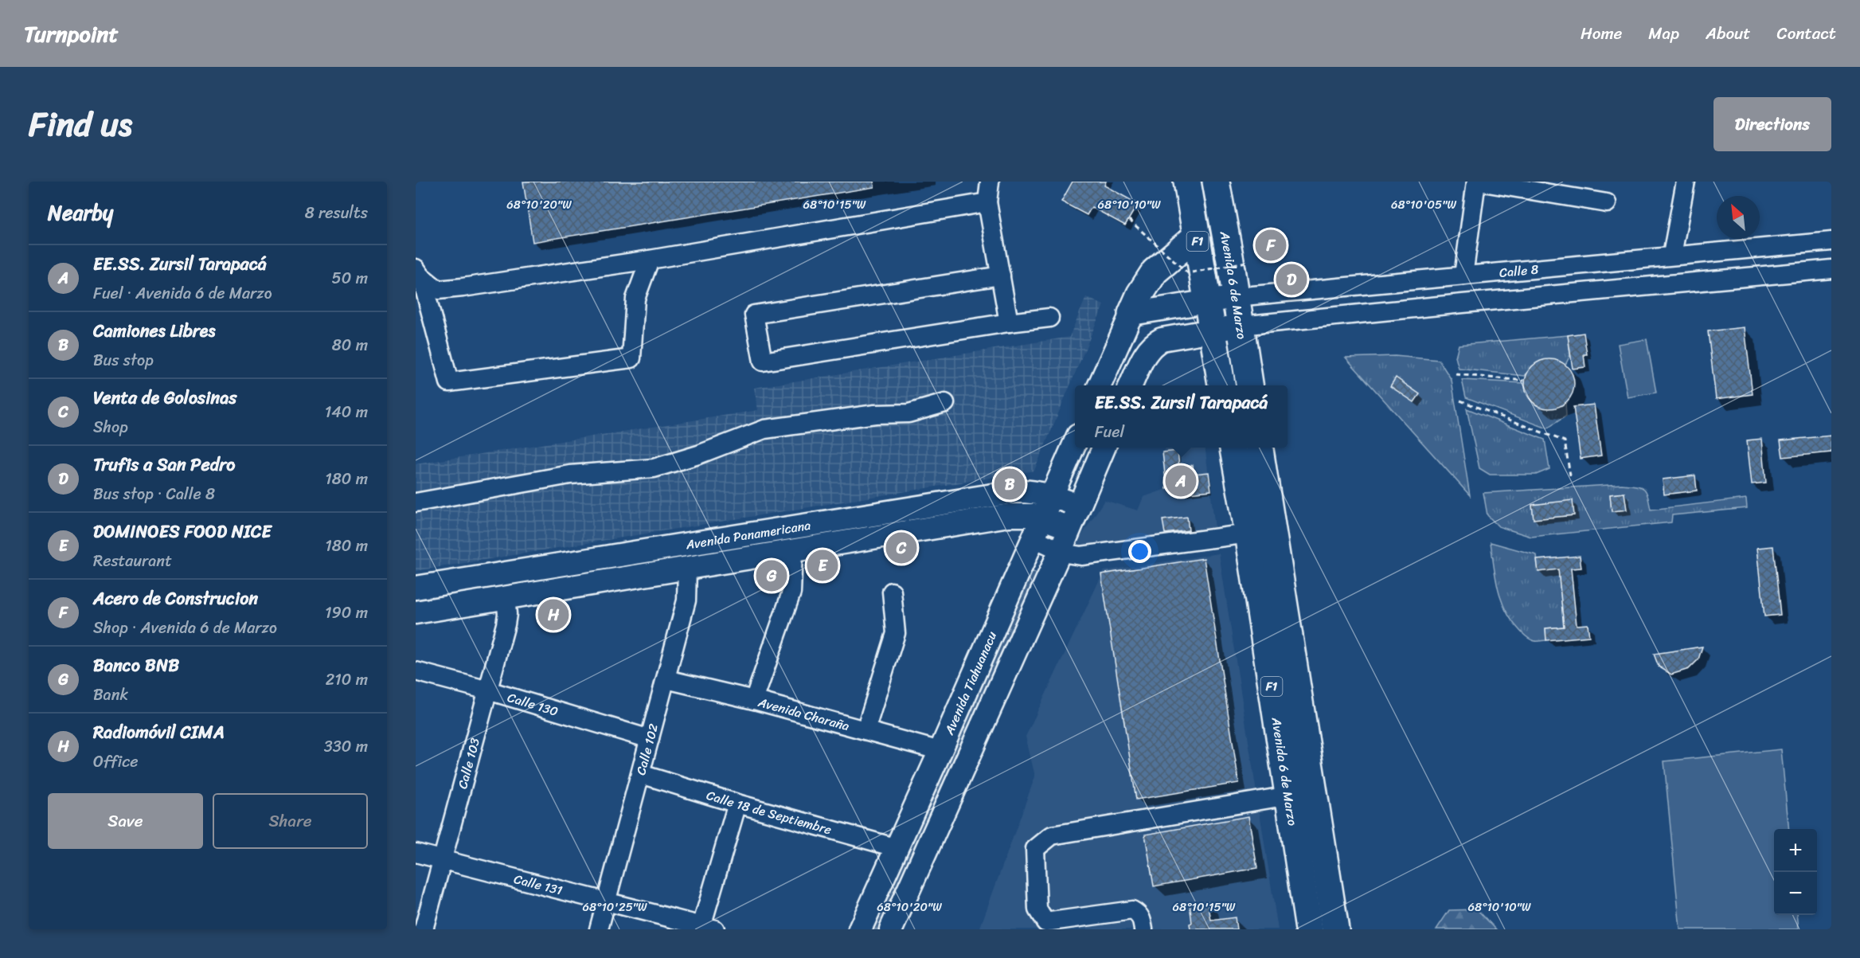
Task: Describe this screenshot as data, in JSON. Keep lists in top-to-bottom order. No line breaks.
{"streets":{"highway":["F1","Avenida 6 de Marzo"],"main road":["Calle 8","Avenida Panamericana","Avenida Tiahuanacu"],"street":["Calle 130","Avenida Charaña","Calle 102","Calle 103","Calle 18 de Septiembre","Calle 131"]},"crossings":[["F1","Calle 8"],["Calle 8","Avenida 6 de Marzo"],["Avenida Panamericana","Avenida Tiahuanacu"],["Avenida Panamericana","Calle 102"],["Avenida Panamericana","Calle 103"],["Avenida Tiahuanacu","Avenida Charaña"],["Avenida Tiahuanacu","Calle 18 de Septiembre"],["Calle 130","Calle 102"],["Calle 130","Calle 103"],["Avenida Charaña","Calle 102"],["Calle 102","Calle 18 de Septiembre"],["Calle 102","Calle 131"],["Calle 103","Calle 131"]],"north":"top left","page":{"header":"Turnpoint","nav":["Home","Map","About","Contact"],"title":"Find us","buttons":["Directions",["Save","Share"]],"heading":["Nearby","8 results"],"pins":["F","D","A","B","C","E","G","H"],"list":[{"mark":"A","name":"EE.SS. Zursil Tarapacá","note":"Fuel · Avenida 6 de Marzo","value":"50 m"},{"mark":"B","name":"Camiones Libres","note":"Bus stop","value":"80 m"},{"mark":"C","name":"Venta de Golosinas","note":"Shop","value":"140 m"},{"mark":"D","name":"Trufis a San Pedro","note":"Bus stop · Calle 8","value":"180 m"},{"mark":"E","name":"DOMINOES FOOD NICE","note":"Restaurant","value":"180 m"},{"mark":"F","name":"Acero de Construcion","note":"Shop · Avenida 6 de Marzo","value":"190 m"},{"mark":"G","name":"Banco BNB","note":"Bank","value":"210 m"},{"mark":"H","name":"Radiomóvil CIMA","note":"Office","value":"330 m"}],"popup":["EE.SS. Zursil Tarapacá","Fuel"],"map_buttons":["+","−"]},"coordinates":["68°10'20\"W","68°10'15\"W","68°10'10\"W","68°10'05\"W","68°10'25\"W"]}
